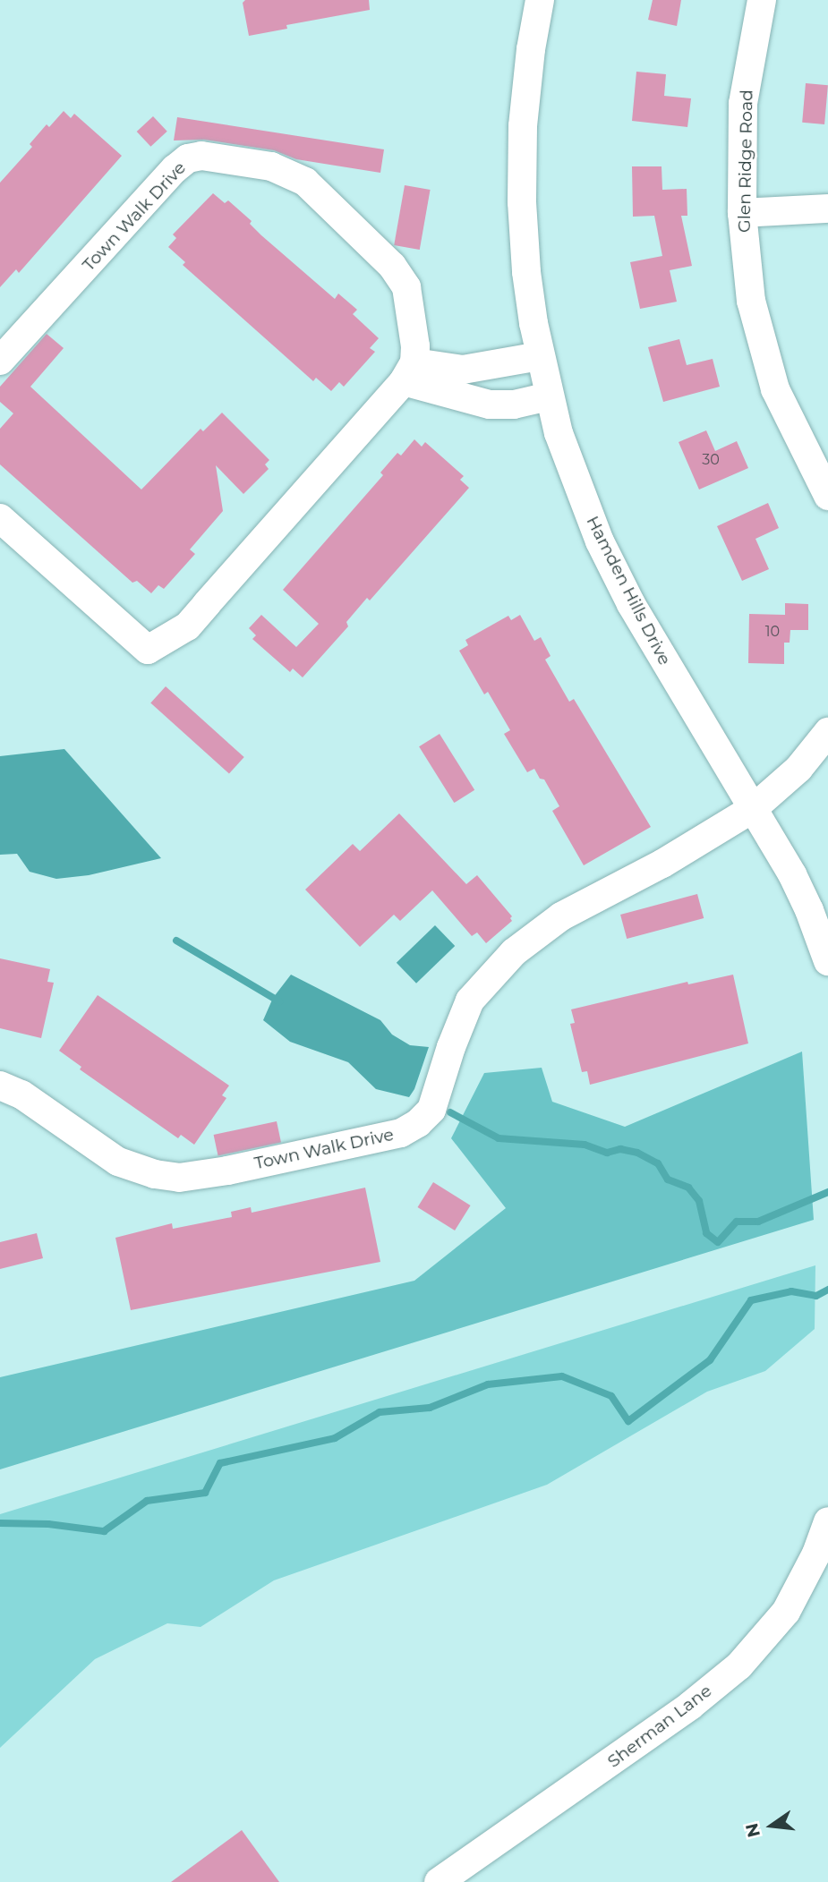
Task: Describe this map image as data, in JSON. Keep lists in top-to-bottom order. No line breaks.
{"streets":{"street":["Glen Ridge Road","Town Walk Drive","Hamden Hills Drive","Sherman Lane"]},"crossings":[["Town Walk Drive","Hamden Hills Drive"]],"house_numbers":["30","10"],"north":"left"}
